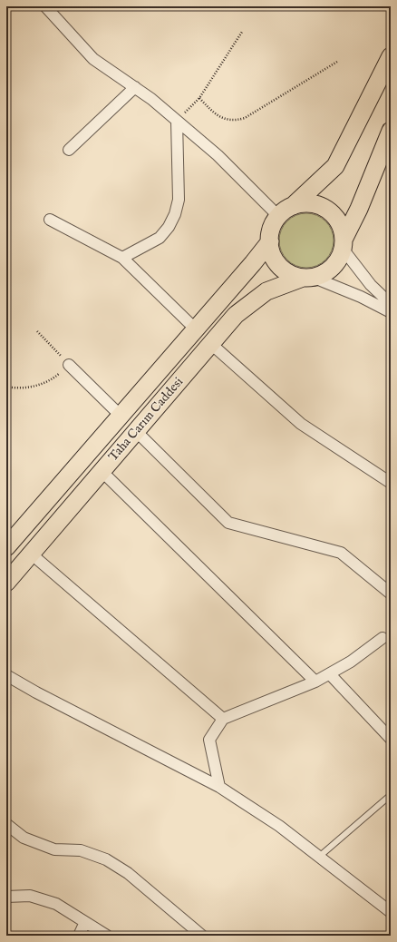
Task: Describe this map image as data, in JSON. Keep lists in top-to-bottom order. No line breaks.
{"streets":{"main road":["Taha Carım Caddesi"]}}
